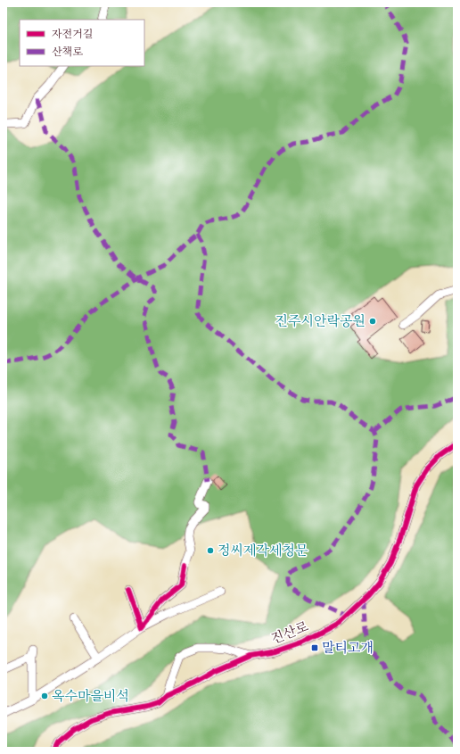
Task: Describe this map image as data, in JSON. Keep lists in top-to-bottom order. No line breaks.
{"streets":{"street":["진산로"]},"places":{"other":["진주시안락공원","정씨제각세청문","옥수마을비석"],"transit":["말티고개"]},"legend":["자전거길","산책로"]}
